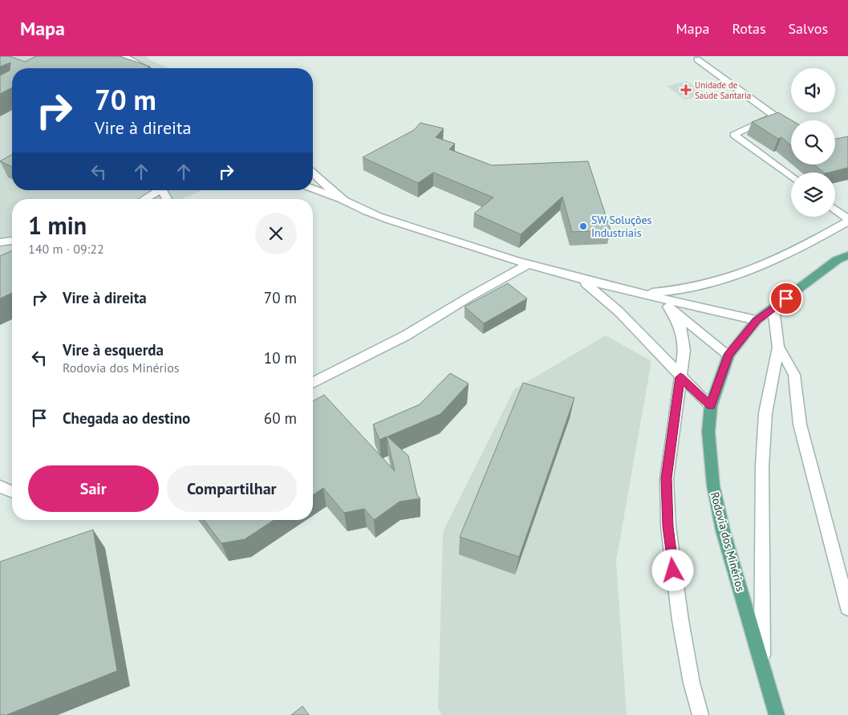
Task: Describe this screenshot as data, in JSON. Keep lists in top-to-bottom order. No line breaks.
{"streets":{"main road":["Rodovia dos Minérios"]},"places":{"health":["Unidade de Saúde Santaria"],"other":["SW Soluções Industriais"]},"page":{"header":"Mapa","nav":["Mapa","Rotas","Salvos"],"turn":["70 m","Vire à direita"],"heading":["1 min","140 m · 09:22"],"list":[{"name":"Vire à direita","value":"70 m"},{"name":"Vire à esquerda","note":"Rodovia dos Minérios","value":"10 m"},{"name":"Chegada ao destino","value":"60 m"}],"buttons":["Sair","Compartilhar"]}}
